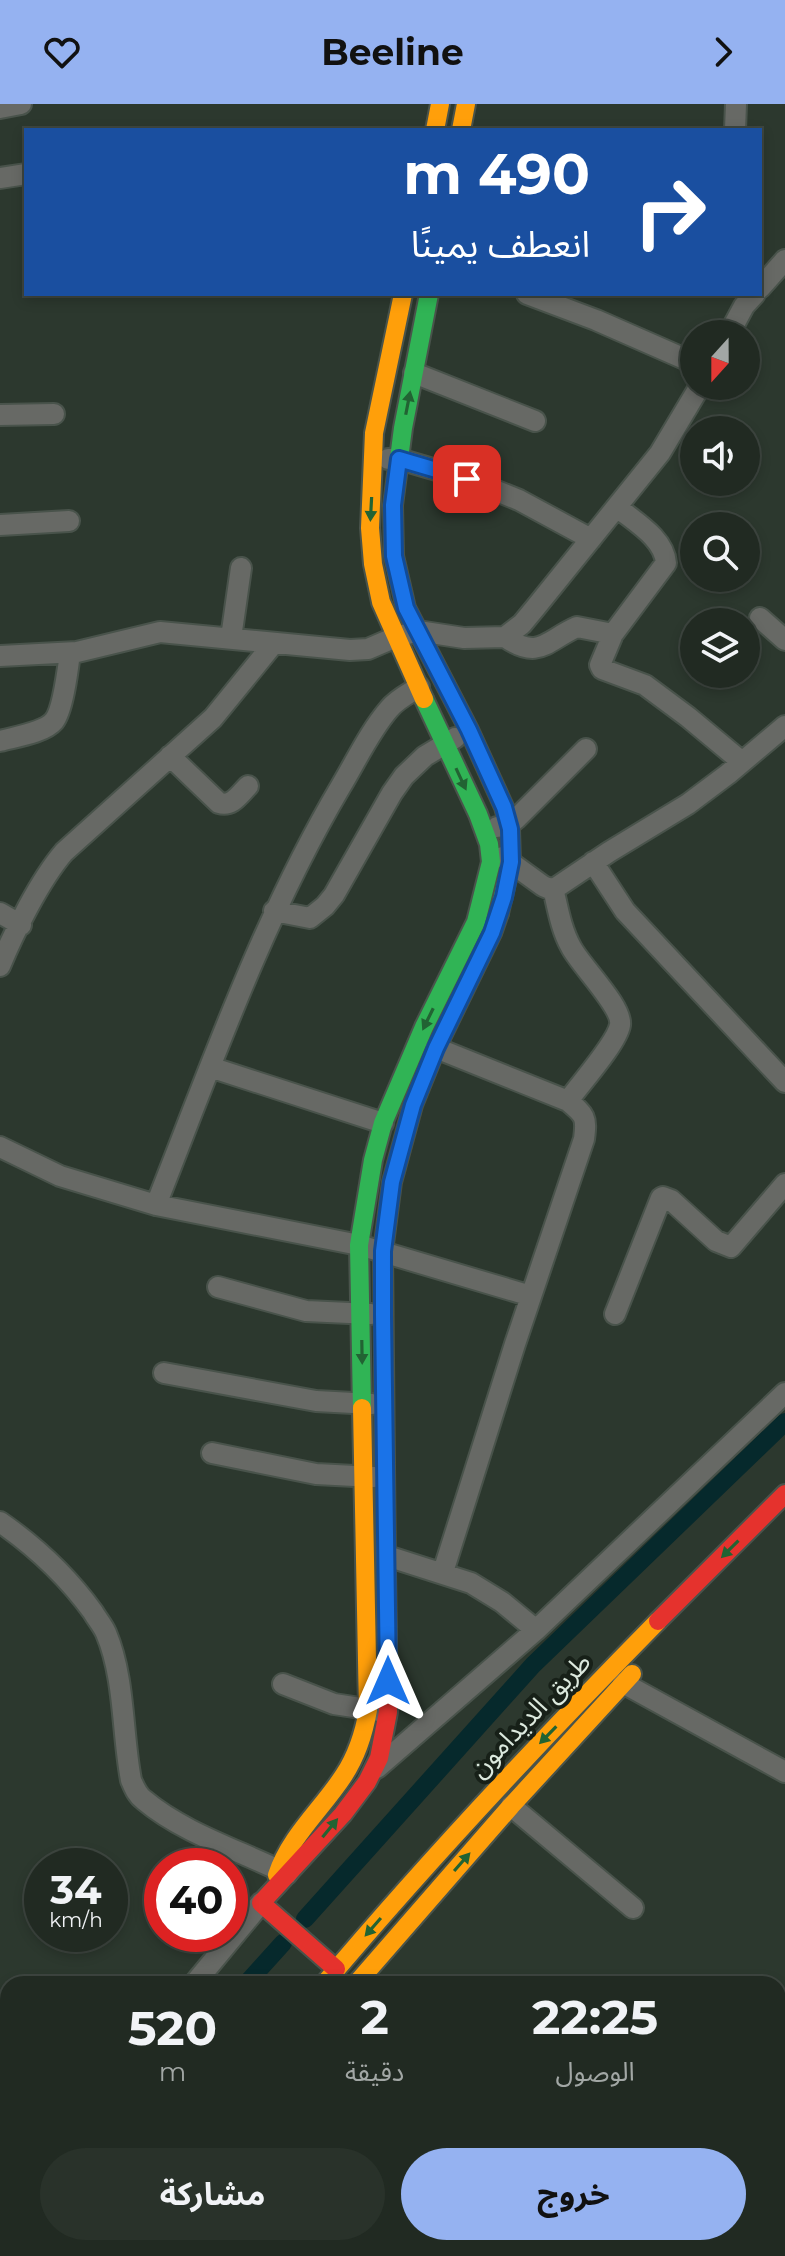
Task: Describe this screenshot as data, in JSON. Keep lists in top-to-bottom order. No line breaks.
{"streets":{"street":["طريق الديدامون"]},"north":"bottom","page":{"header":"Beeline","turn":["490 m","انعطف يمينًا"],"speed":"34 km/h","limit":"40","eta":["22:25","الوصول","2","دقيقة","520","m"],"buttons":["خروج","مشاركة"]}}
